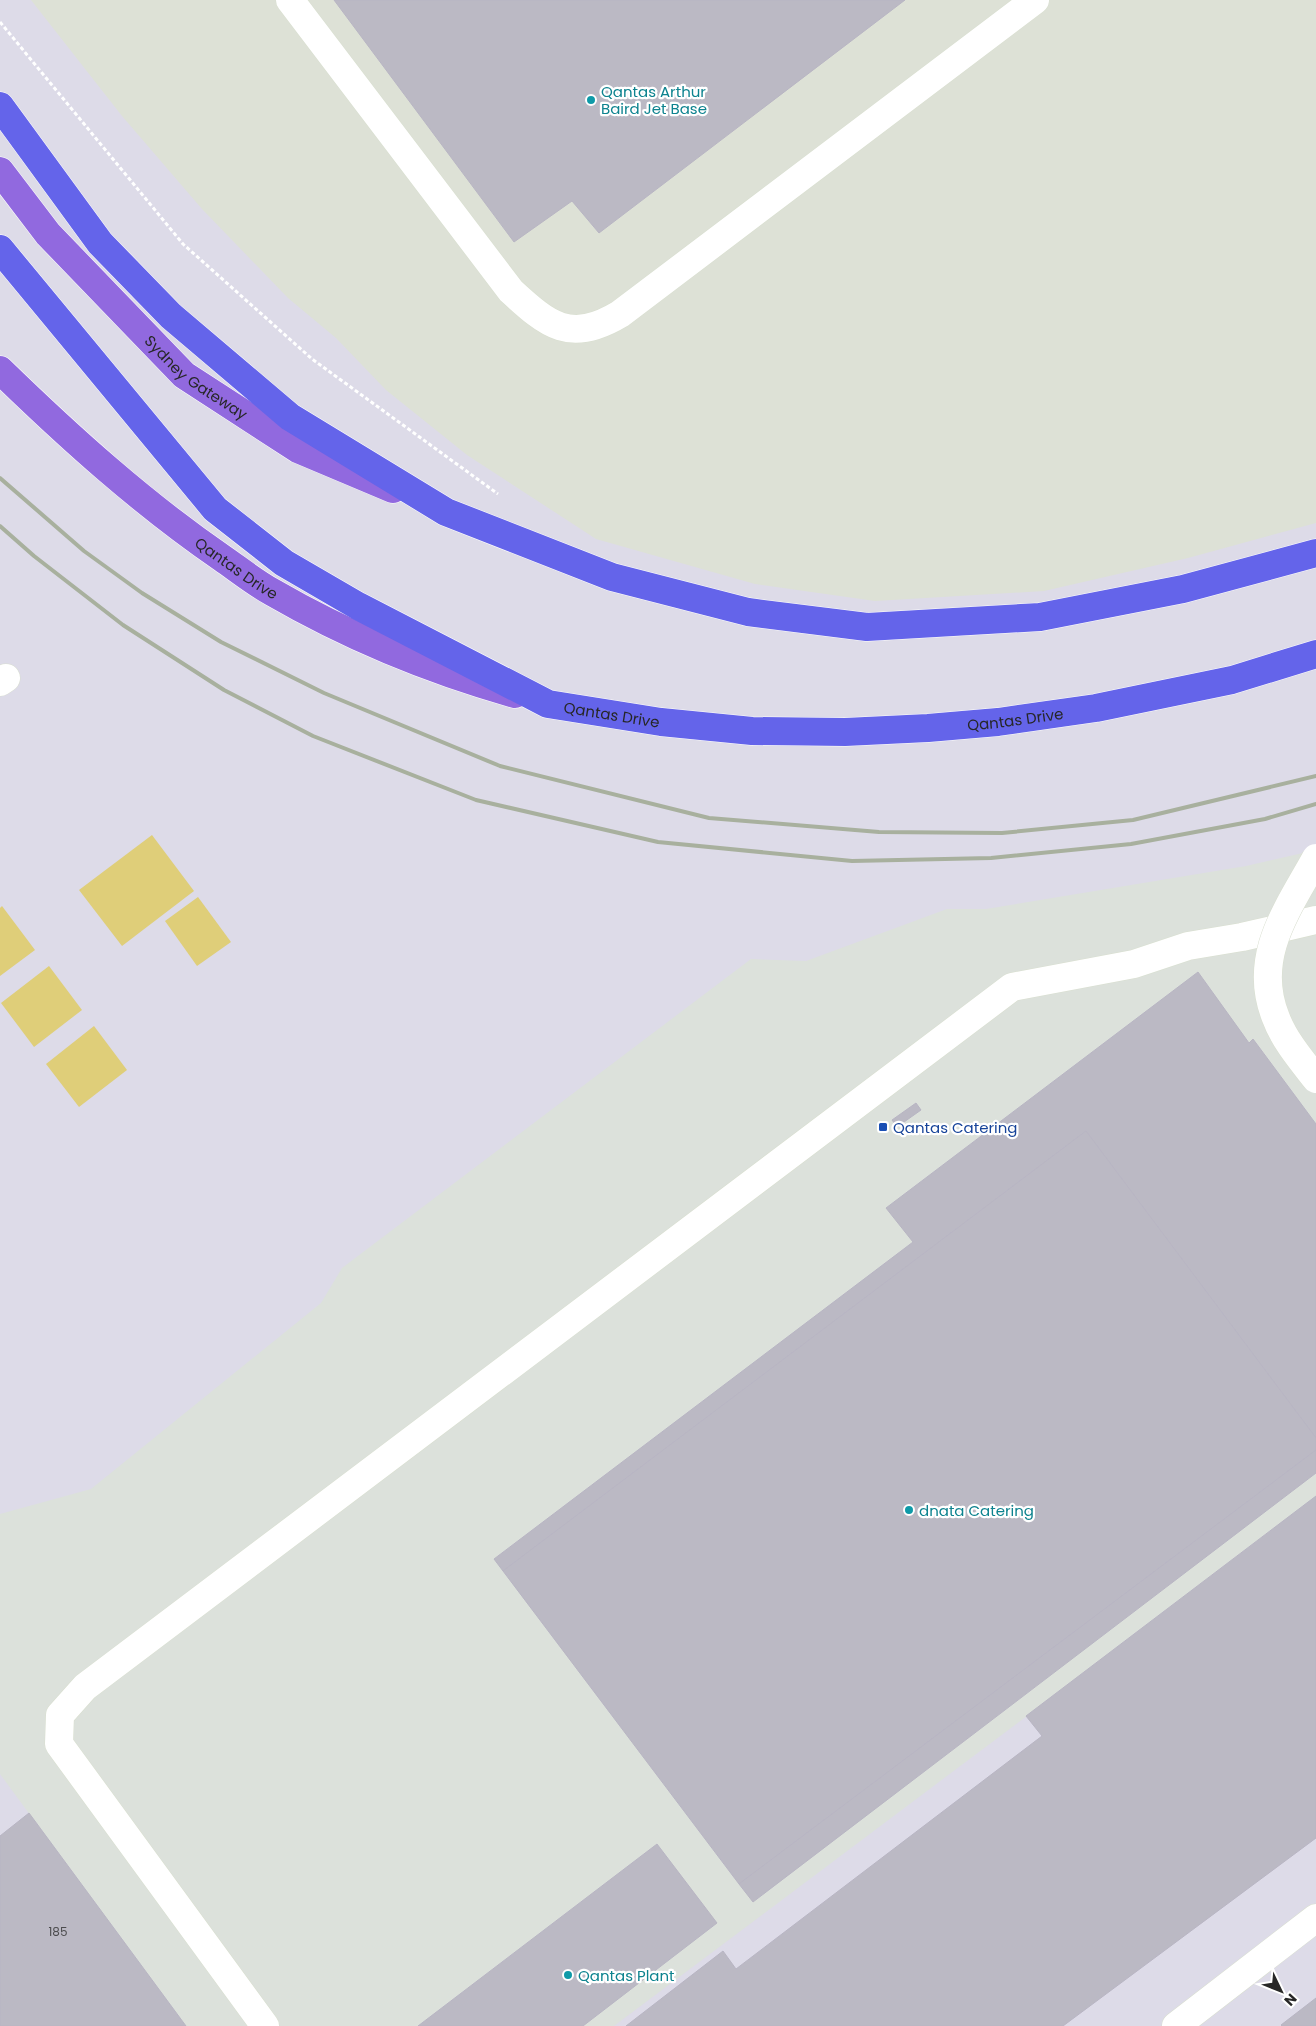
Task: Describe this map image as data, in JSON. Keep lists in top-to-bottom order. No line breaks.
{"streets":{"highway":["Qantas Drive"],"main road":["Sydney Gateway"]},"places":{"other":["Qantas Arthur Baird Jet Base","dnata Catering","Qantas Plant"],"transit":["Qantas Catering"]},"house_numbers":["185"],"north":"bottom right"}
